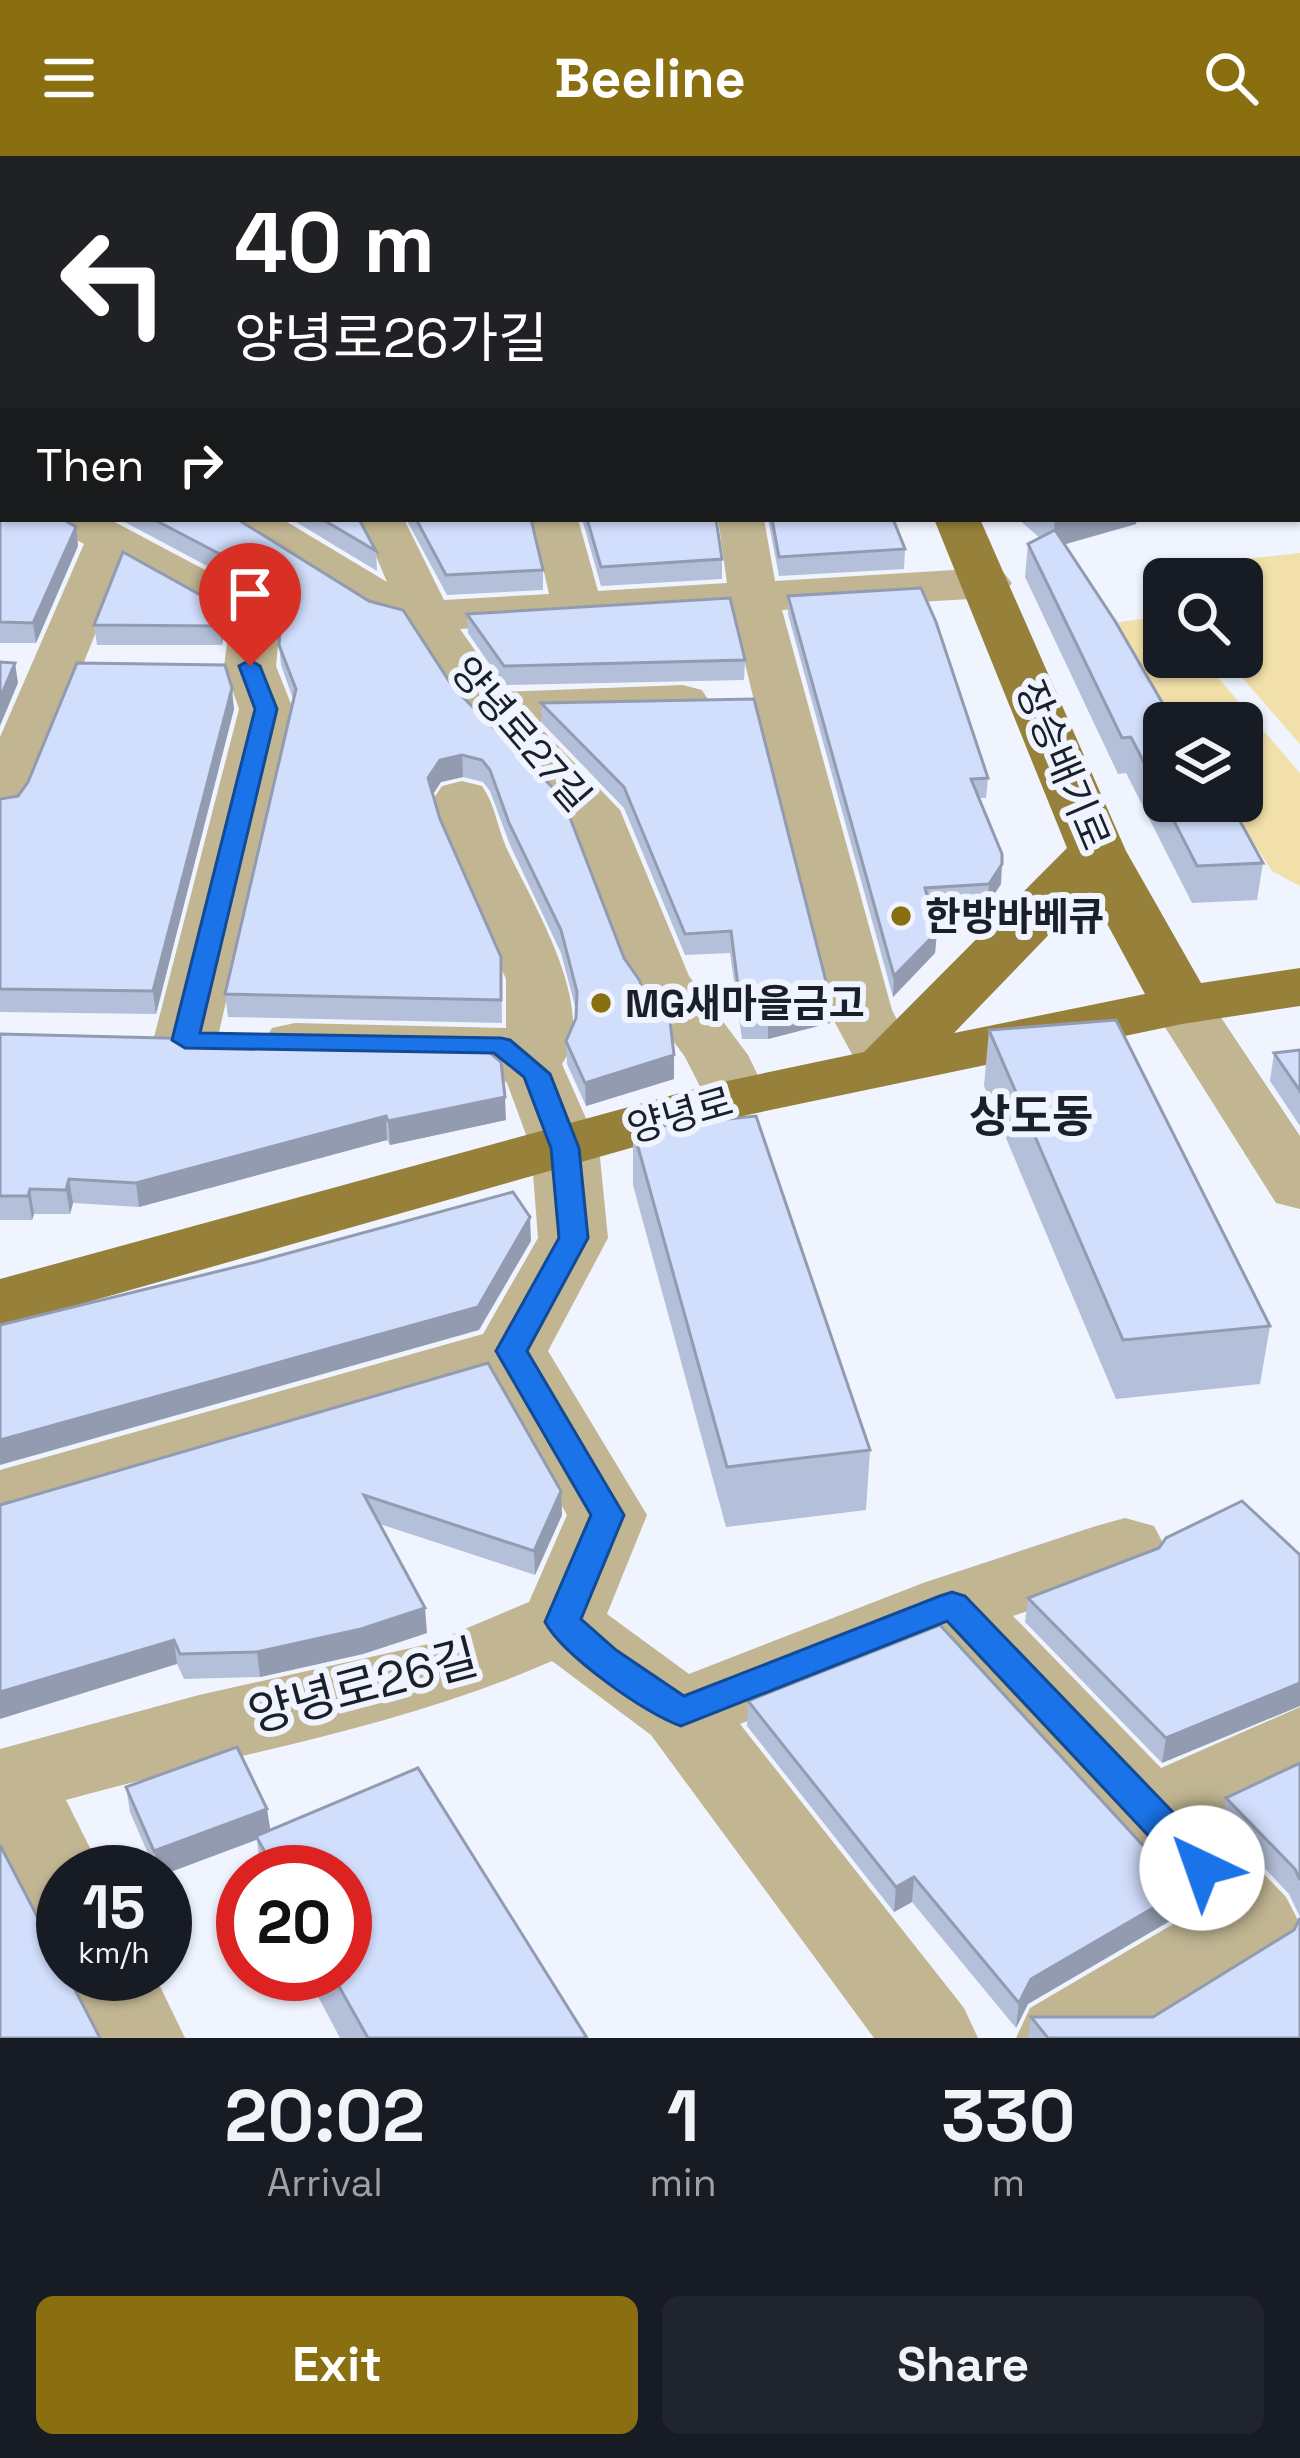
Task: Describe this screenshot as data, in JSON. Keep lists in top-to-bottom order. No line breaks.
{"streets":{"main road":["장승배기로","양녕로"],"street":["양녕로27길","양녕로26길"]},"crossings":[["양녕로27길","양녕로"],["장승배기로","양녕로"]],"districts":["상도동"],"places":["한방바베큐","MG새마을금고"],"page":{"header":"Beeline","turn":["40 m","양녕로26가길"],"then":"Then","speed":"15 km/h","limit":"20","eta":["20:02","Arrival","1","min","330","m"],"buttons":["Exit","Share"]}}
